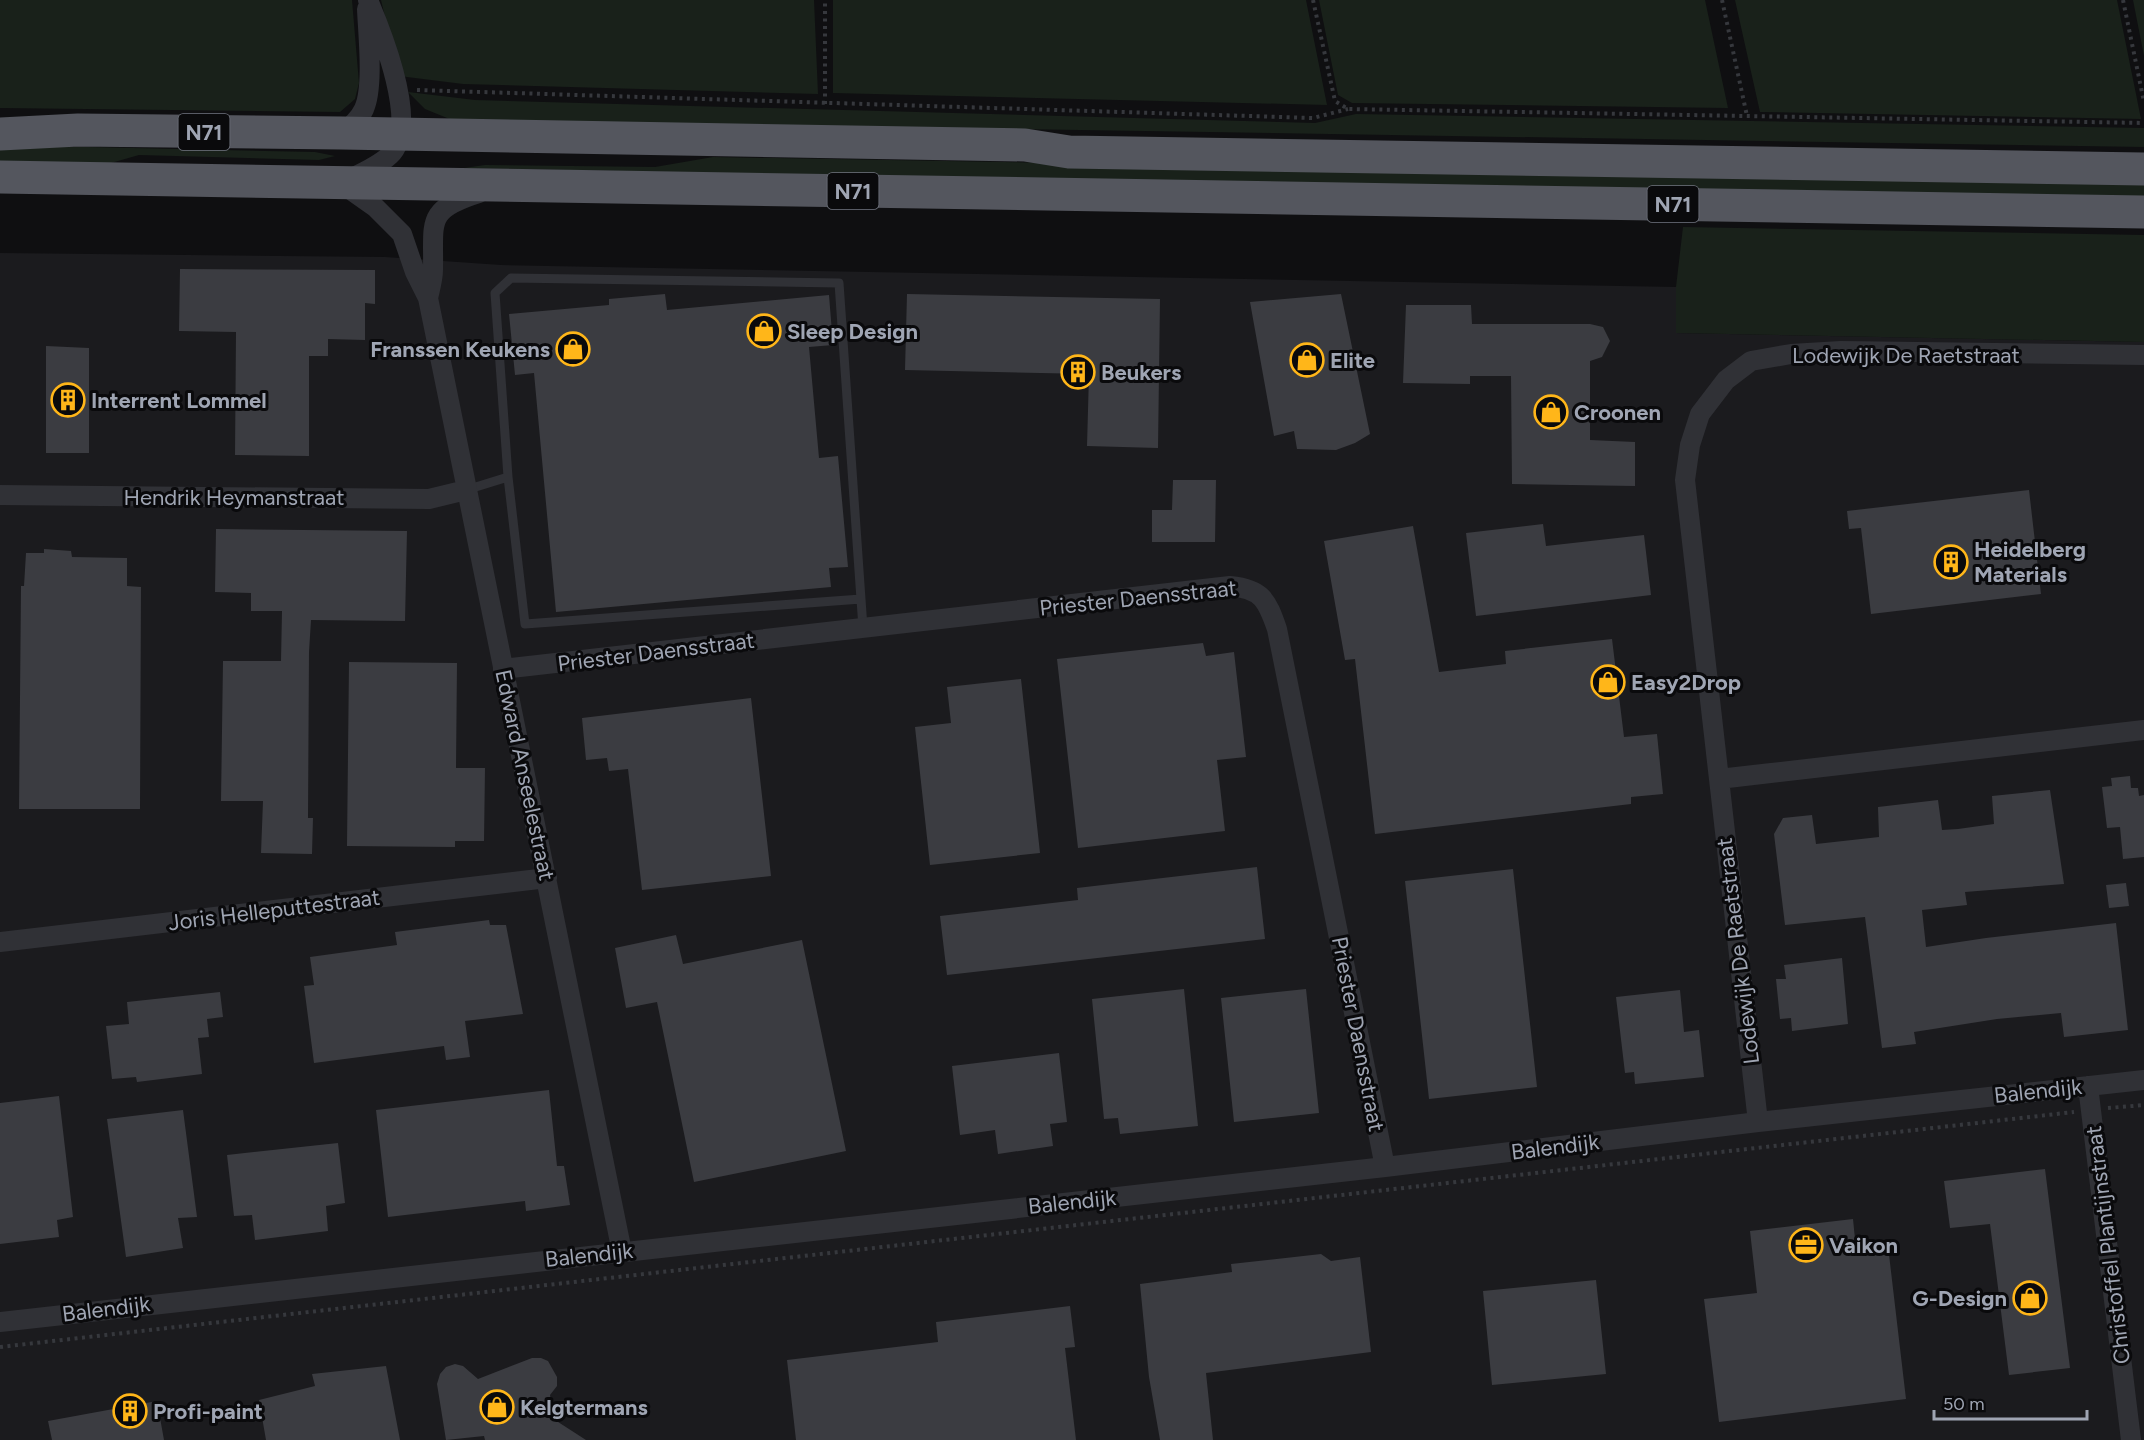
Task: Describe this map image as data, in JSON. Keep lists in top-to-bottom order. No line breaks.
{"streets":{"highway":["N71"],"street":["Lodewijk De Raetstraat","Hendrik Heymanstraat","Priester Daensstraat","Edward Anseelestraat","Joris Helleputtestraat","Balendijk","Christoffel Plantijnstraat"]},"crossings":[["N71","Edward Anseelestraat"],["Lodewijk De Raetstraat","Balendijk"],["Hendrik Heymanstraat","Edward Anseelestraat"],["Priester Daensstraat","Edward Anseelestraat"],["Priester Daensstraat","Balendijk"],["Edward Anseelestraat","Joris Helleputtestraat"],["Edward Anseelestraat","Balendijk"],["Balendijk","Christoffel Plantijnstraat"]],"places":{"shop":["Sleep Design","Franssen Keukens","Elite","Croonen","Easy2Drop","G-Design","Kelgtermans"],"building":["Beukers","Interrent Lommel","Heidelberg Materials","Profi-paint"],"office":["Vaikon"]},"scale_bar":"50 m"}
